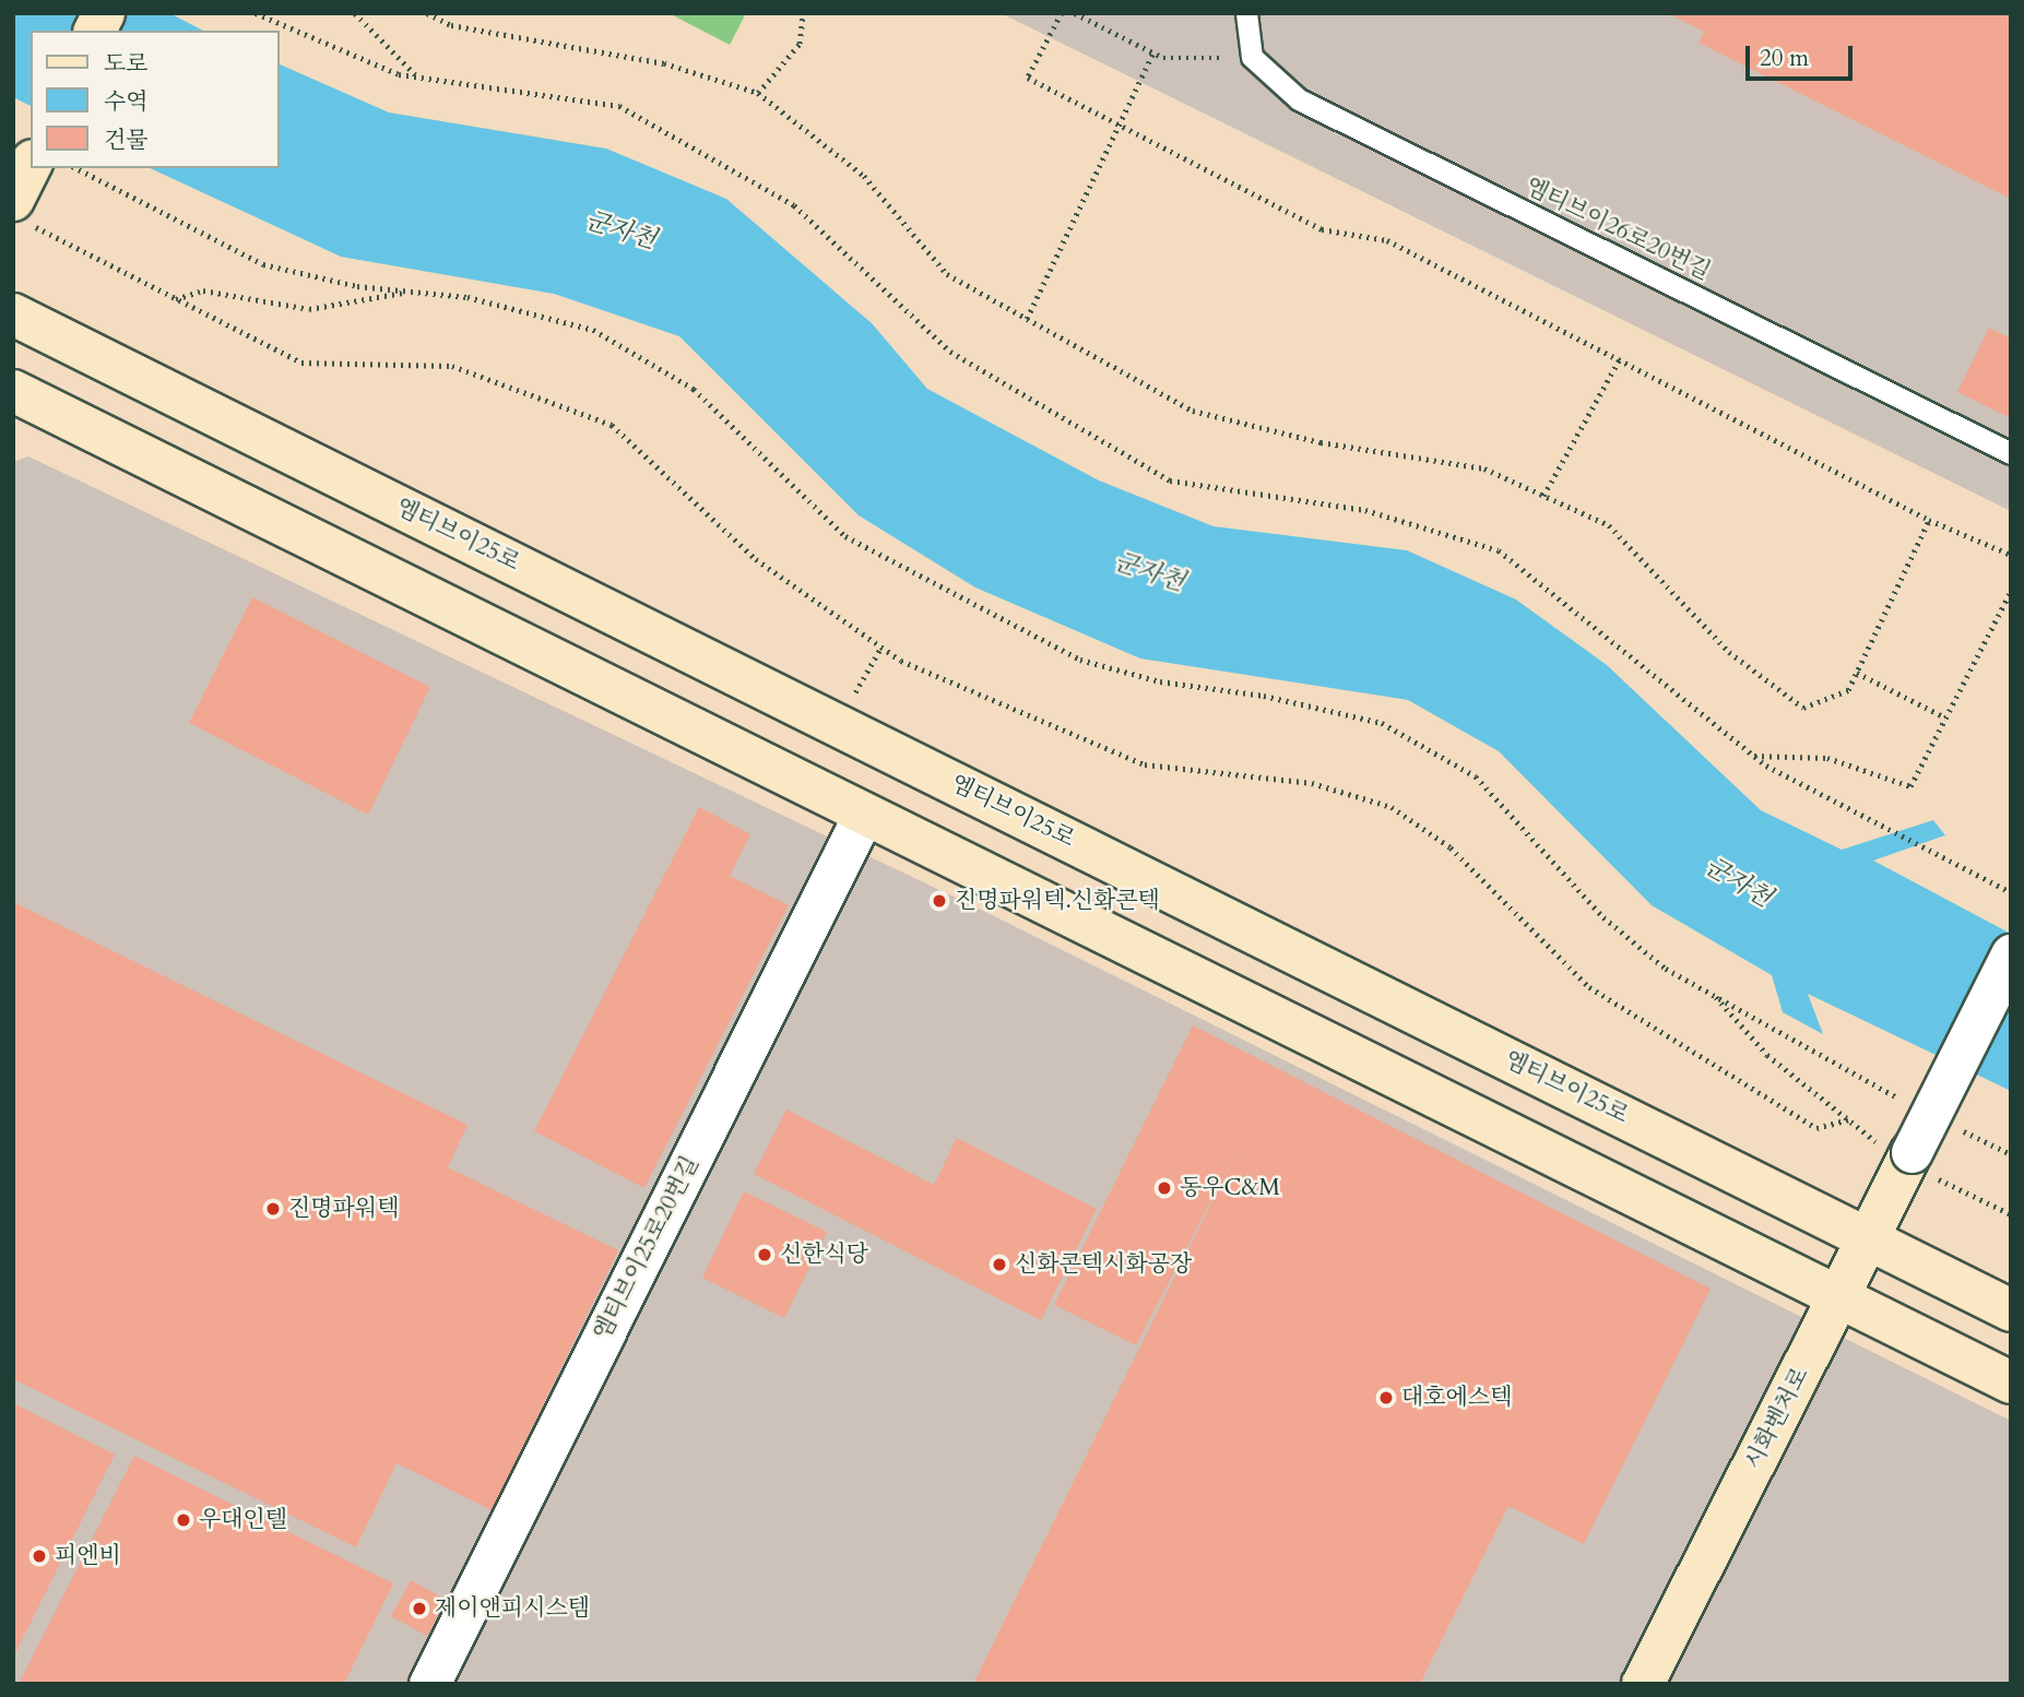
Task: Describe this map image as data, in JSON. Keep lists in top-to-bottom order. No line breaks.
{"streets":{"main road":["엠티브이25로","시화벤처로"],"street":["엠티브이25로20번길"],"lane":["엠티브이26로20번길"]},"crossings":[["엠티브이25로","시화벤처로"]],"water":["군자천"],"places":["진명파워텍.신화콘텍","동우C&M","진명파워텍","신한식당","신화콘텍시화공장","대호에스텍","우대인텔","피엔비","제이앤피시스템"],"legend":["도로","수역","건물"],"scale_bar":"20 m"}
